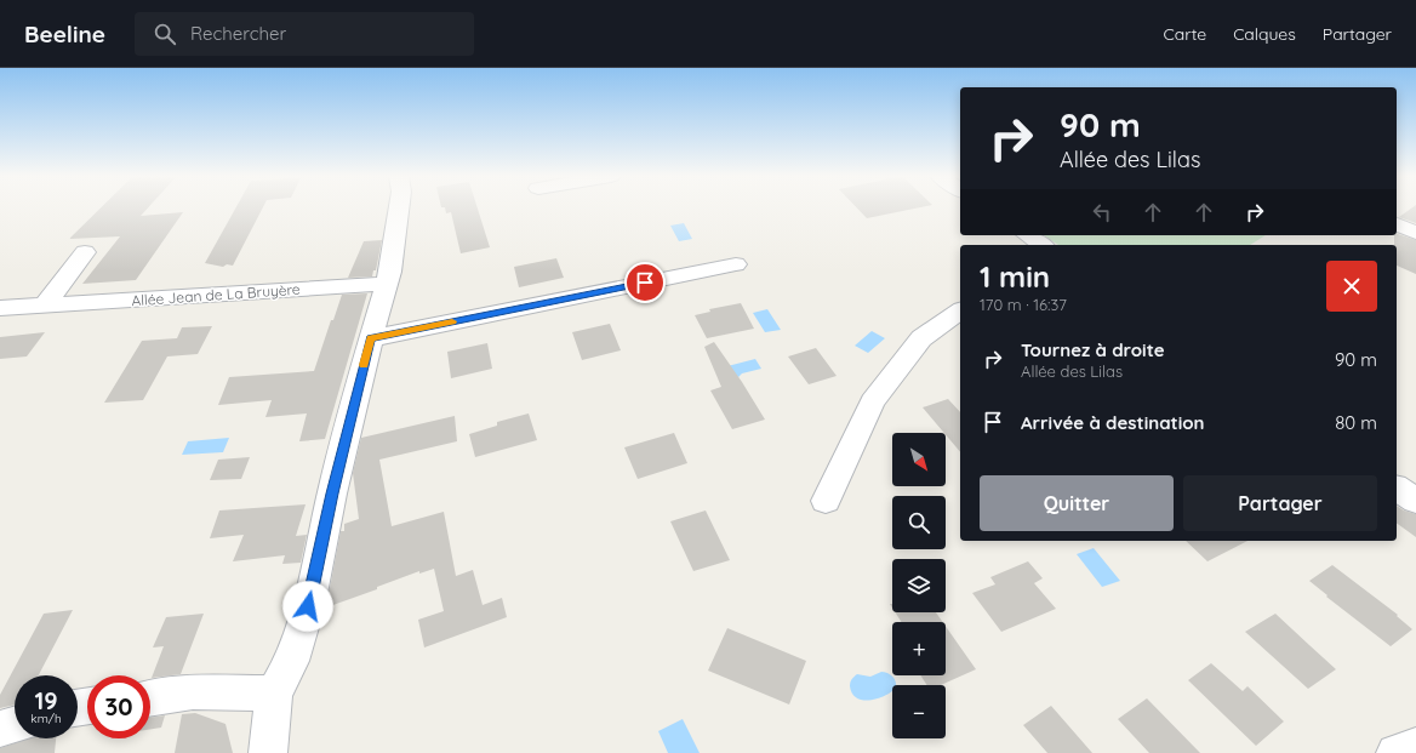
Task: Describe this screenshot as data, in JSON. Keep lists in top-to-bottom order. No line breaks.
{"streets":{"street":["Allée Jean de La Bruyère"]},"north":"bottom right","page":{"header":"Beeline","search":"Rechercher","nav":["Carte","Calques","Partager"],"turn":["90 m","Allée des Lilas"],"heading":["1 min","170 m · 16:37"],"list":[{"name":"Tournez à droite","note":"Allée des Lilas","value":"90 m"},{"name":"Arrivée à destination","value":"80 m"}],"map_buttons":["+","−"],"buttons":["Quitter","Partager"],"speed":"19 km/h","limit":"30"}}
